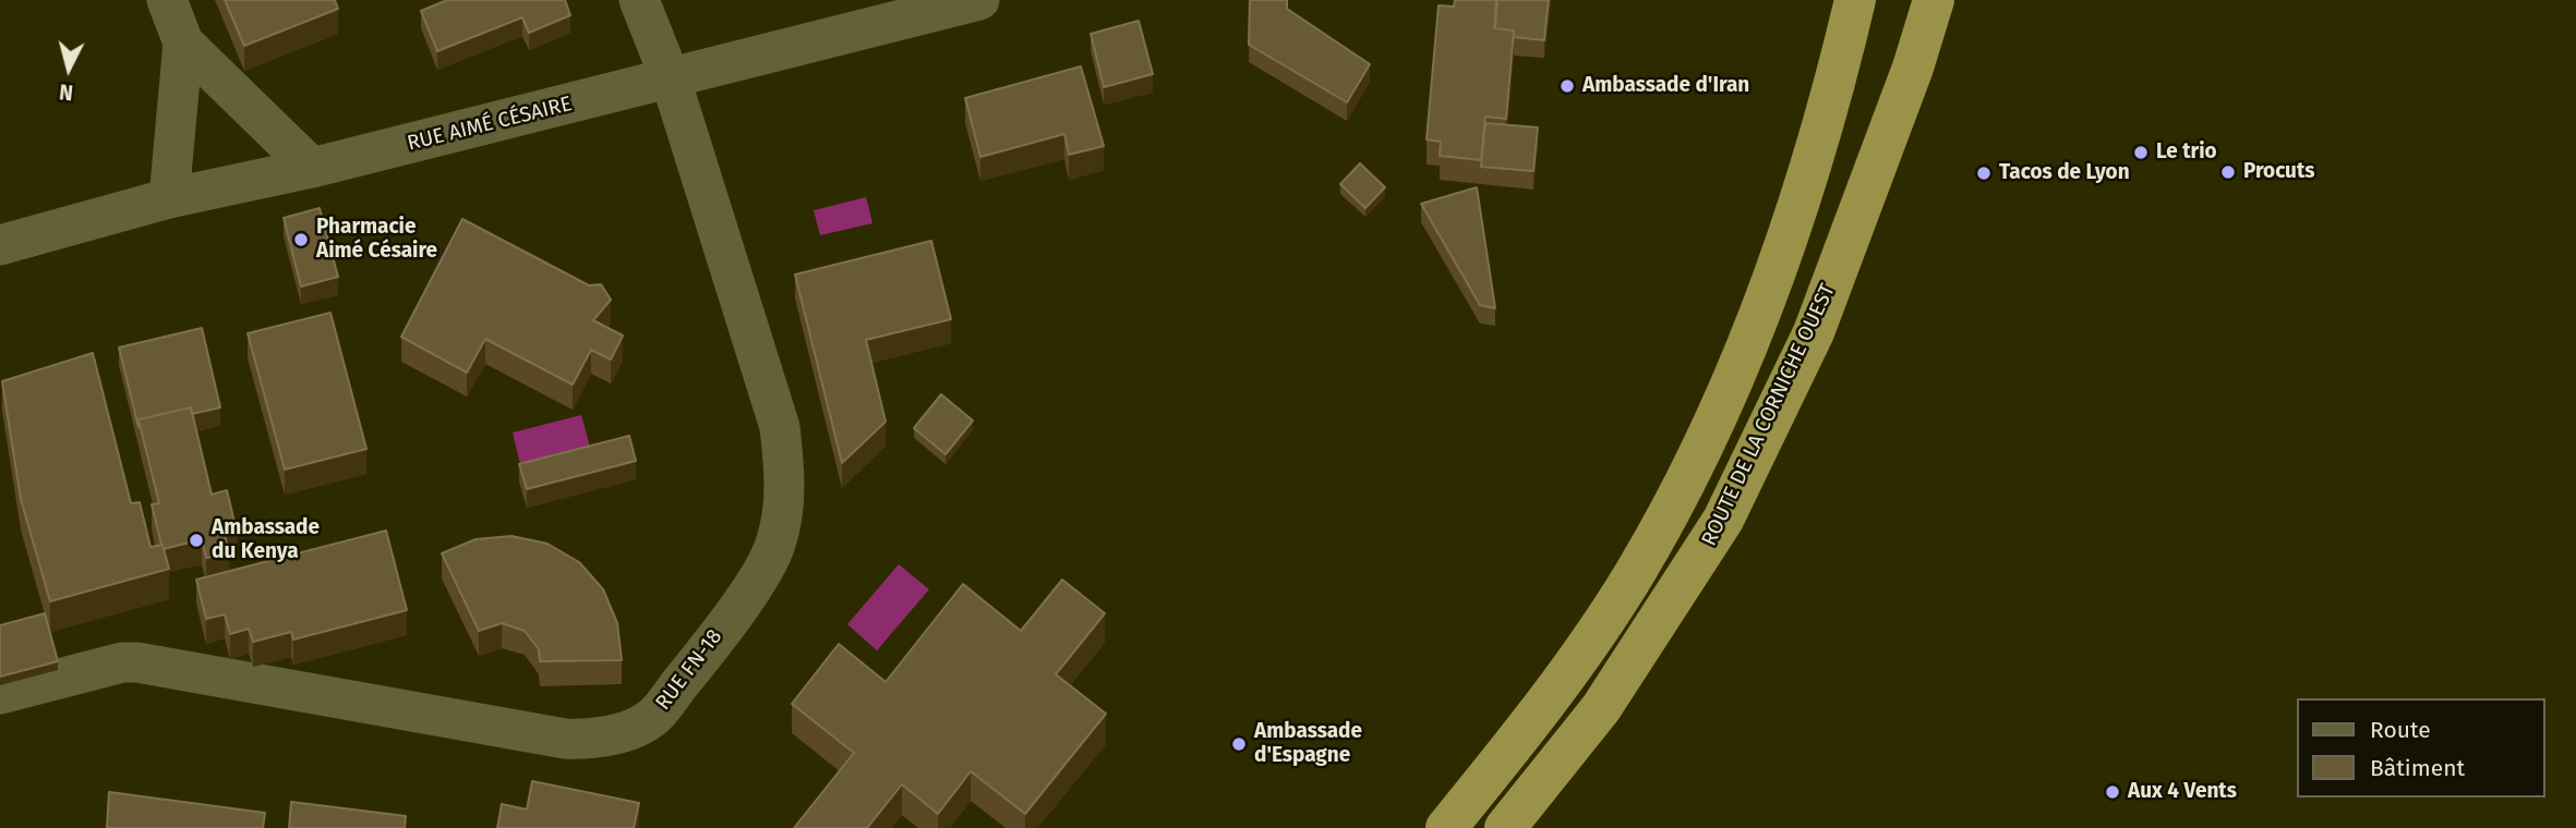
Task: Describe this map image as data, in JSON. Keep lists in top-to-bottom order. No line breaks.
{"streets":{"highway":["ROUTE DE LA CORNICHE OUEST"],"street":["RUE AIMÉ CÉSAIRE","RUE FN-18"]},"crossings":[["RUE AIMÉ CÉSAIRE","RUE FN-18"]],"places":["Ambassade d'Iran","Le trio","Procuts","Tacos de Lyon","Pharmacie Aimé Césaire","Ambassade du Kenya","Ambassade d'Espagne","Aux 4 Vents"],"legend":["Route","Bâtiment"],"north":"bottom"}
